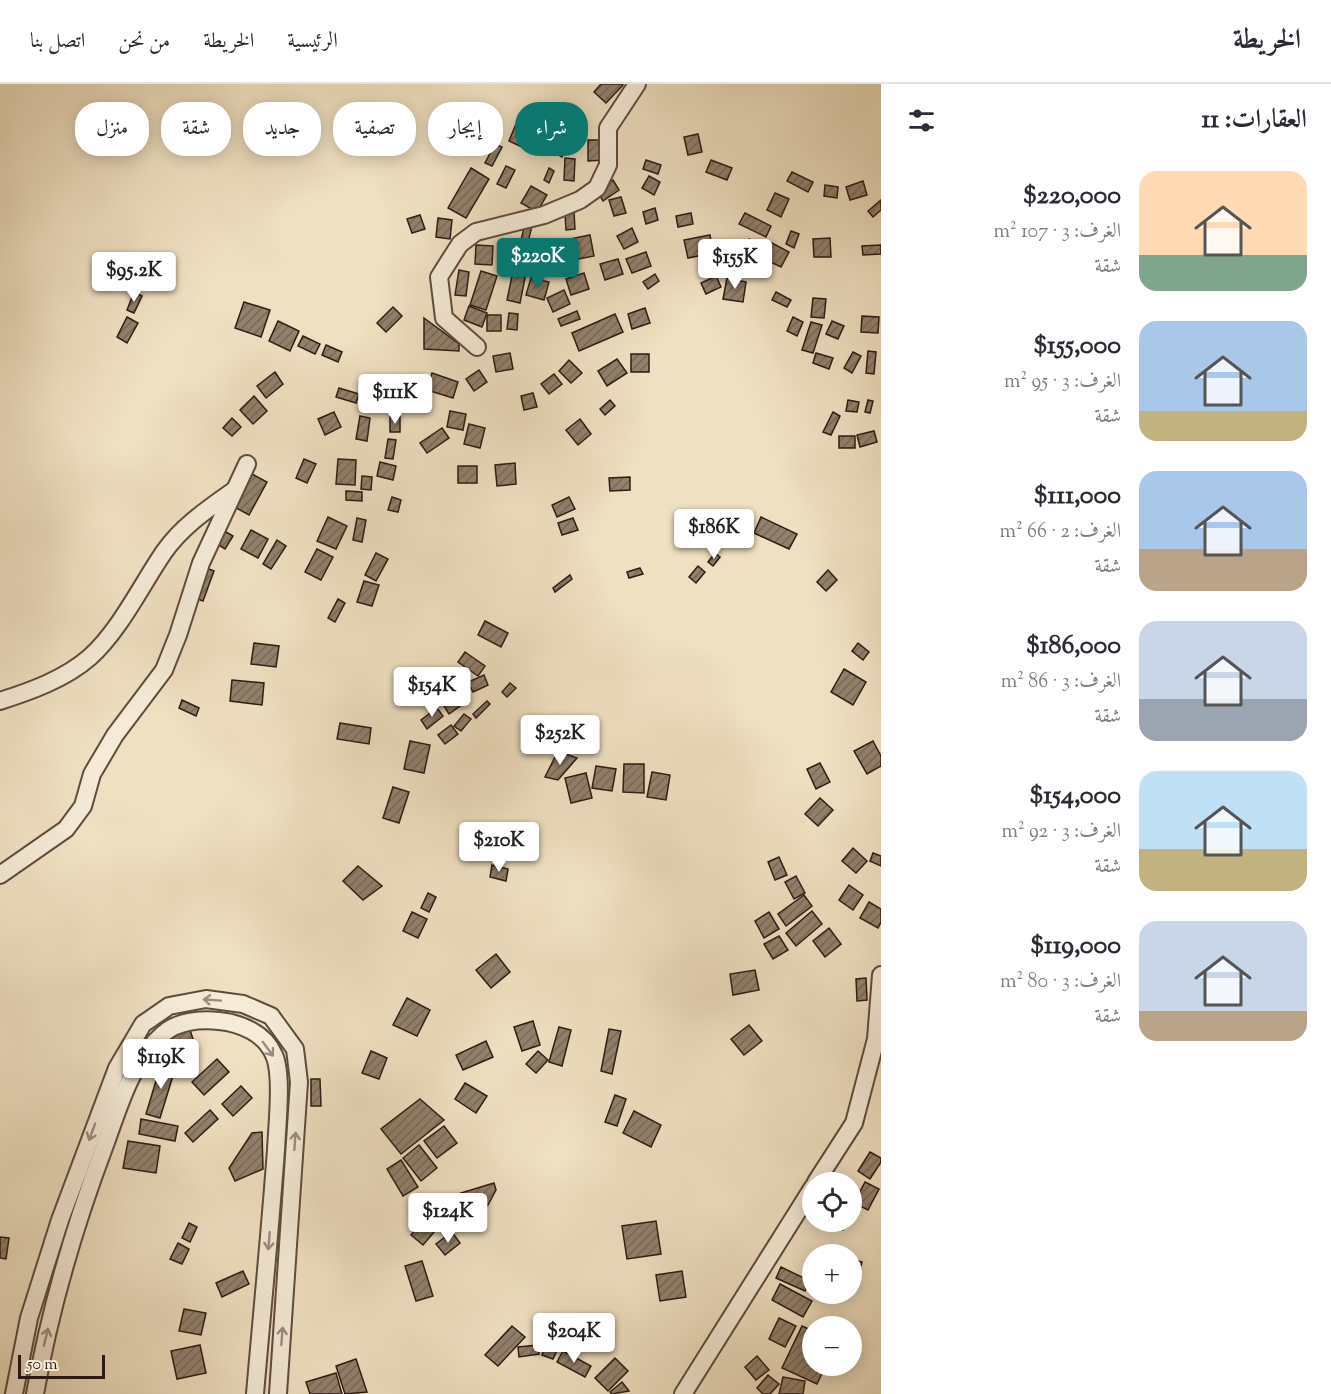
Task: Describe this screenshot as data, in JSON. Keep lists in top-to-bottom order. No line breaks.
{"scale_bar":"50 m","page":{"header":"الخريطة","nav":["الرئيسية","الخريطة","من نحن","اتصل بنا"],"heading":"العقارات: 11","chip":["شراء","إيجار","تصفية","جديد","شقة","منزل"],"list":[{"name":"$220,000","note":"الغرف: 3 · 107 m² · شقة"},{"name":"$155,000","note":"الغرف: 3 · 95 m² · شقة"},{"name":"$111,000","note":"الغرف: 2 · 66 m² · شقة"},{"name":"$186,000","note":"الغرف: 3 · 86 m² · شقة"},{"name":"$154,000","note":"الغرف: 3 · 92 m² · شقة"},{"name":"$119,000","note":"الغرف: 3 · 80 m² · شقة"}],"price":["$220K","$155K","$95.2K","$111K","$186K","$154K","$252K","$210K","$119K","$124K","$204K"],"map_buttons":["+","−"],"scale":"50 m"}}
